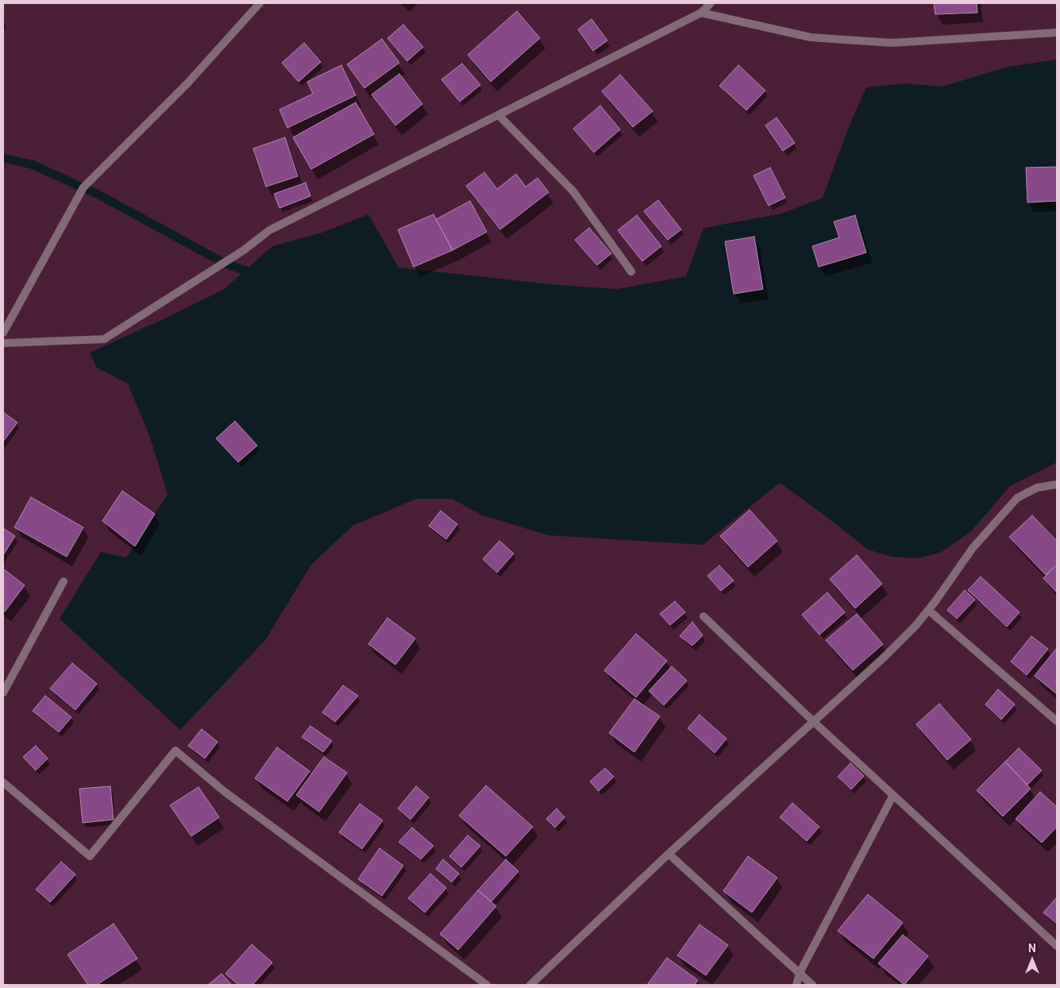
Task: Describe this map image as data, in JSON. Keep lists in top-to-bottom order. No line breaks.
{"north":"top"}
